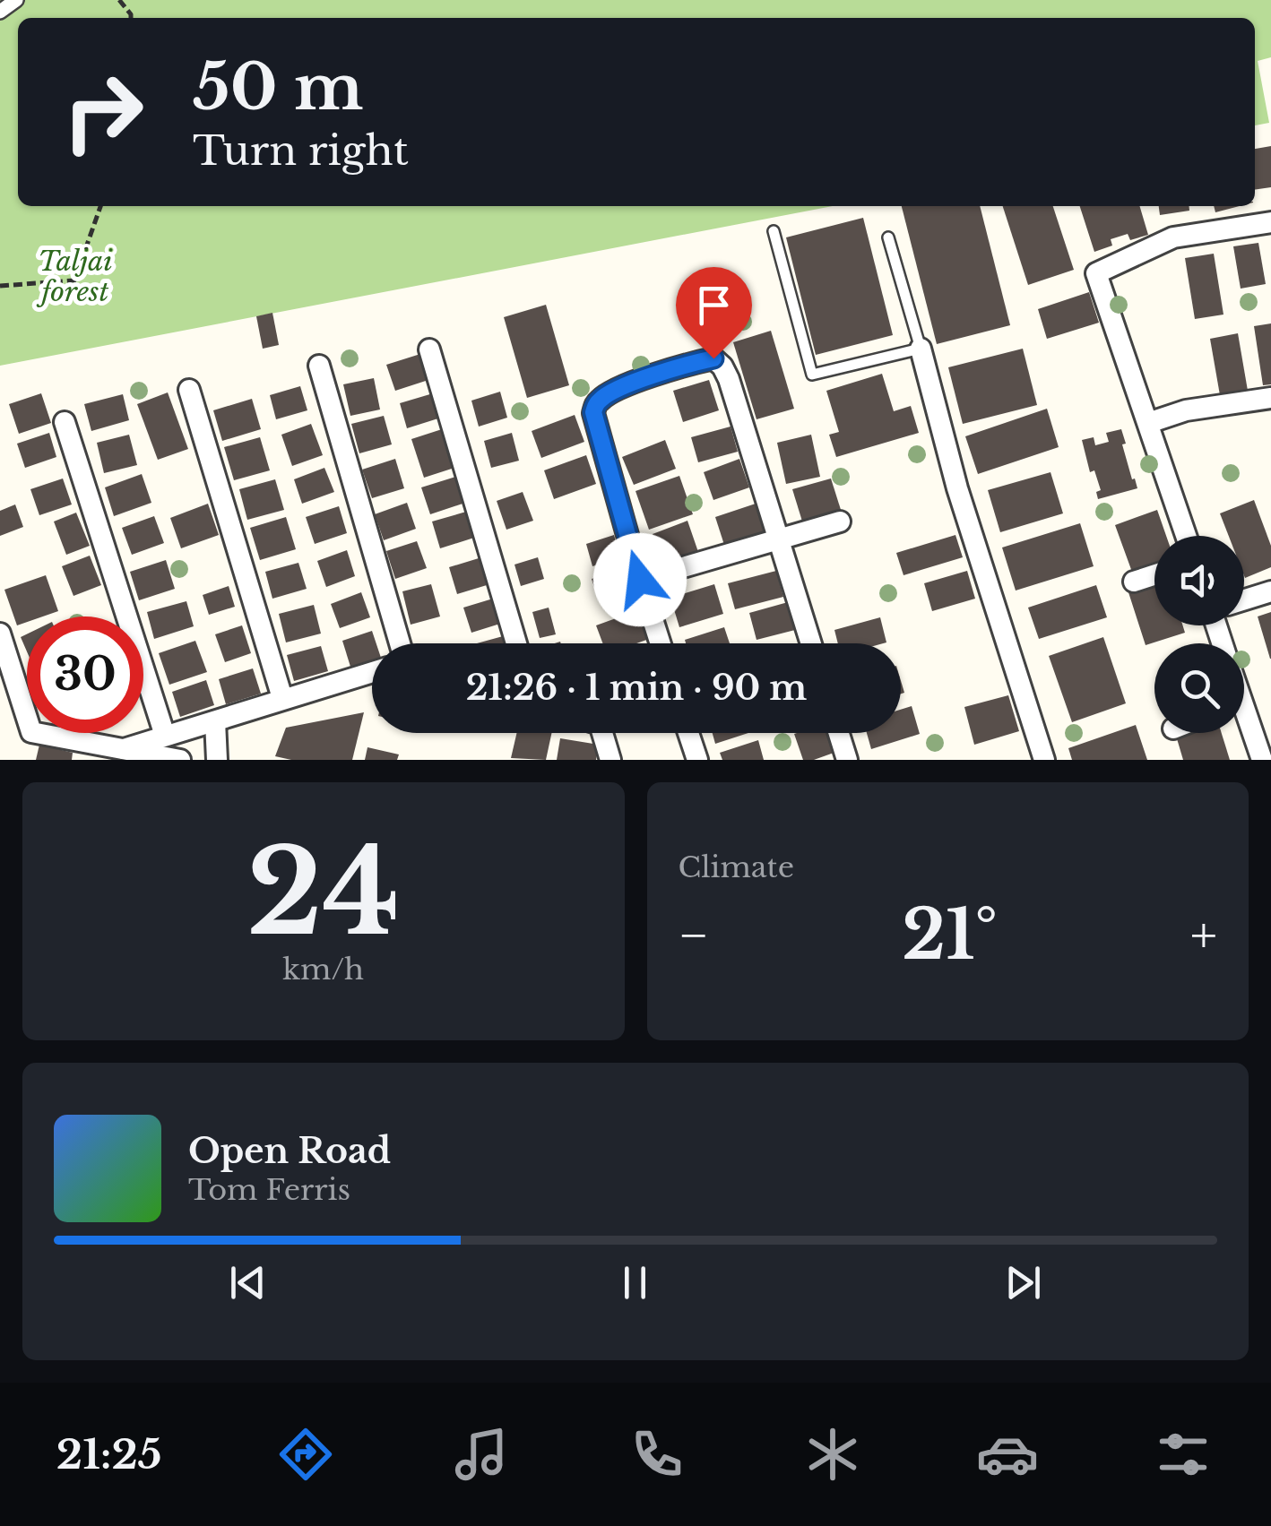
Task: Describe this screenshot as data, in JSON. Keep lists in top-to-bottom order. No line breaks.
{"parks":["Taljai forest"],"page":{"turn":["50 m","Turn right"],"limit":"30","trip":"21:26 · 1 min · 90 m","tile":[["24","km/h"],"Climate"],"heat":["−","21°","+"],"song":["Open Road","Tom Ferris"],"tabs":"21:25"}}
